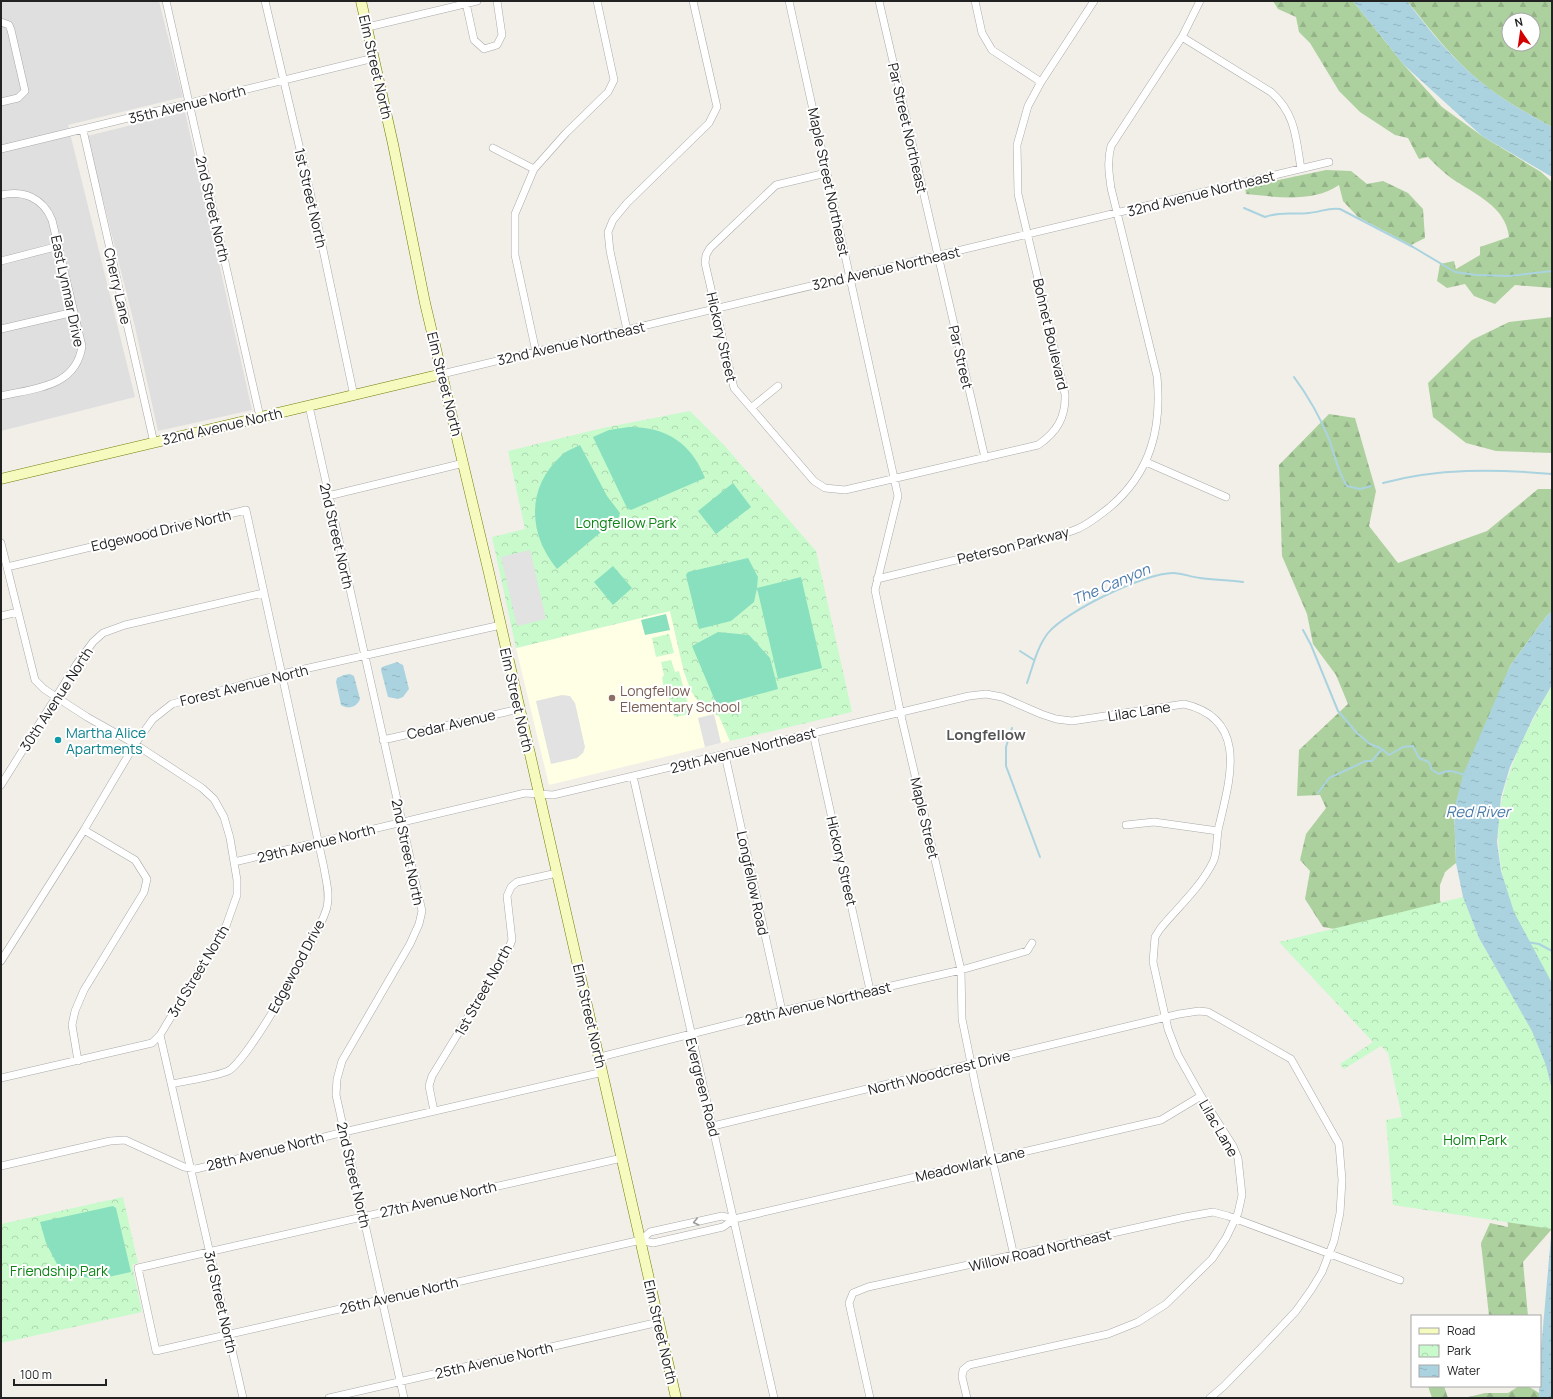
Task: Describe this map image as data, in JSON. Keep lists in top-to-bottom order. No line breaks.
{"streets":{"street":["Elm Street North","35th Avenue North","Par Street Northeast","Maple Street Northeast","32nd Avenue Northeast","1st Street North","2nd Street North","Cherry Lane","East Lynmar Drive","Bohnet Boulevard","Hickory Street","Par Street","32nd Avenue North","Edgewood Drive North","Peterson Parkway","Forest Avenue North","30th Avenue North","Lilac Lane","Cedar Avenue","29th Avenue Northeast","Maple Street","29th Avenue North","Longfellow Road","Edgewood Drive","3rd Street North","28th Avenue Northeast","North Woodcrest Drive","Evergreen Road","28th Avenue North","Meadowlark Lane","27th Avenue North","Willow Road Northeast","26th Avenue North","25th Avenue North"]},"crossings":[["Elm Street North","35th Avenue North"],["Elm Street North","32nd Avenue Northeast"],["Elm Street North","1st Street North"],["Elm Street North","32nd Avenue North"],["Elm Street North","Forest Avenue North"],["Elm Street North","Cedar Avenue"],["Elm Street North","29th Avenue Northeast"],["Elm Street North","29th Avenue North"],["Elm Street North","28th Avenue Northeast"],["Elm Street North","28th Avenue North"],["Elm Street North","Meadowlark Lane"],["Elm Street North","27th Avenue North"],["Elm Street North","26th Avenue North"],["Elm Street North","25th Avenue North"],["35th Avenue North","1st Street North"],["35th Avenue North","2nd Street North"],["35th Avenue North","Cherry Lane"],["Par Street Northeast","32nd Avenue Northeast"],["Par Street Northeast","Par Street"],["Maple Street Northeast","32nd Avenue Northeast"],["Maple Street Northeast","Bohnet Boulevard"],["Maple Street Northeast","Hickory Street"],["Maple Street Northeast","Maple Street"],["32nd Avenue Northeast","Bohnet Boulevard"],["32nd Avenue Northeast","Hickory Street"],["32nd Avenue Northeast","Par Street"],["32nd Avenue Northeast","32nd Avenue North"],["32nd Avenue Northeast","Peterson Parkway"],["1st Street North","32nd Avenue North"],["1st Street North","28th Avenue North"],["2nd Street North","32nd Avenue North"],["2nd Street North","Forest Avenue North"],["2nd Street North","Cedar Avenue"],["2nd Street North","29th Avenue North"],["2nd Street North","28th Avenue North"],["2nd Street North","27th Avenue North"],["2nd Street North","26th Avenue North"],["2nd Street North","25th Avenue North"],["Cherry Lane","32nd Avenue North"],["Bohnet Boulevard","Hickory Street"],["Bohnet Boulevard","Par Street"],["Bohnet Boulevard","Maple Street"],["Hickory Street","29th Avenue Northeast"],["Hickory Street","Maple Street"],["Hickory Street","28th Avenue Northeast"],["Edgewood Drive North","Forest Avenue North"],["Edgewood Drive North","30th Avenue North"],["Edgewood Drive North","Edgewood Drive"],["Edgewood Drive North","3rd Street North"],["Peterson Parkway","Maple Street"],["Forest Avenue North","Edgewood Drive"],["Forest Avenue North","3rd Street North"],["30th Avenue North","3rd Street North"],["Lilac Lane","29th Avenue Northeast"],["Lilac Lane","North Woodcrest Drive"],["Lilac Lane","Meadowlark Lane"],["Lilac Lane","Willow Road Northeast"],["29th Avenue Northeast","Maple Street"],["29th Avenue Northeast","29th Avenue North"],["29th Avenue Northeast","Longfellow Road"],["29th Avenue Northeast","Evergreen Road"],["Maple Street","28th Avenue Northeast"],["Maple Street","North Woodcrest Drive"],["Maple Street","Meadowlark Lane"],["29th Avenue North","Edgewood Drive"],["29th Avenue North","3rd Street North"],["Longfellow Road","28th Avenue Northeast"],["Edgewood Drive","3rd Street North"],["3rd Street North","28th Avenue North"],["3rd Street North","27th Avenue North"],["3rd Street North","26th Avenue North"],["28th Avenue Northeast","Evergreen Road"],["North Woodcrest Drive","Evergreen Road"],["North Woodcrest Drive","Willow Road Northeast"],["Evergreen Road","Meadowlark Lane"],["Meadowlark Lane","26th Avenue North"],["27th Avenue North","26th Avenue North"]],"districts":["Longfellow"],"water":["The Canyon","Red River"],"parks":["Longfellow Park","Holm Park","Friendship Park"],"places":["Longfellow Elementary School","Martha Alice Apartments"],"legend":["Road","Park","Water"],"scale_bar":"100 m","north":"top"}
